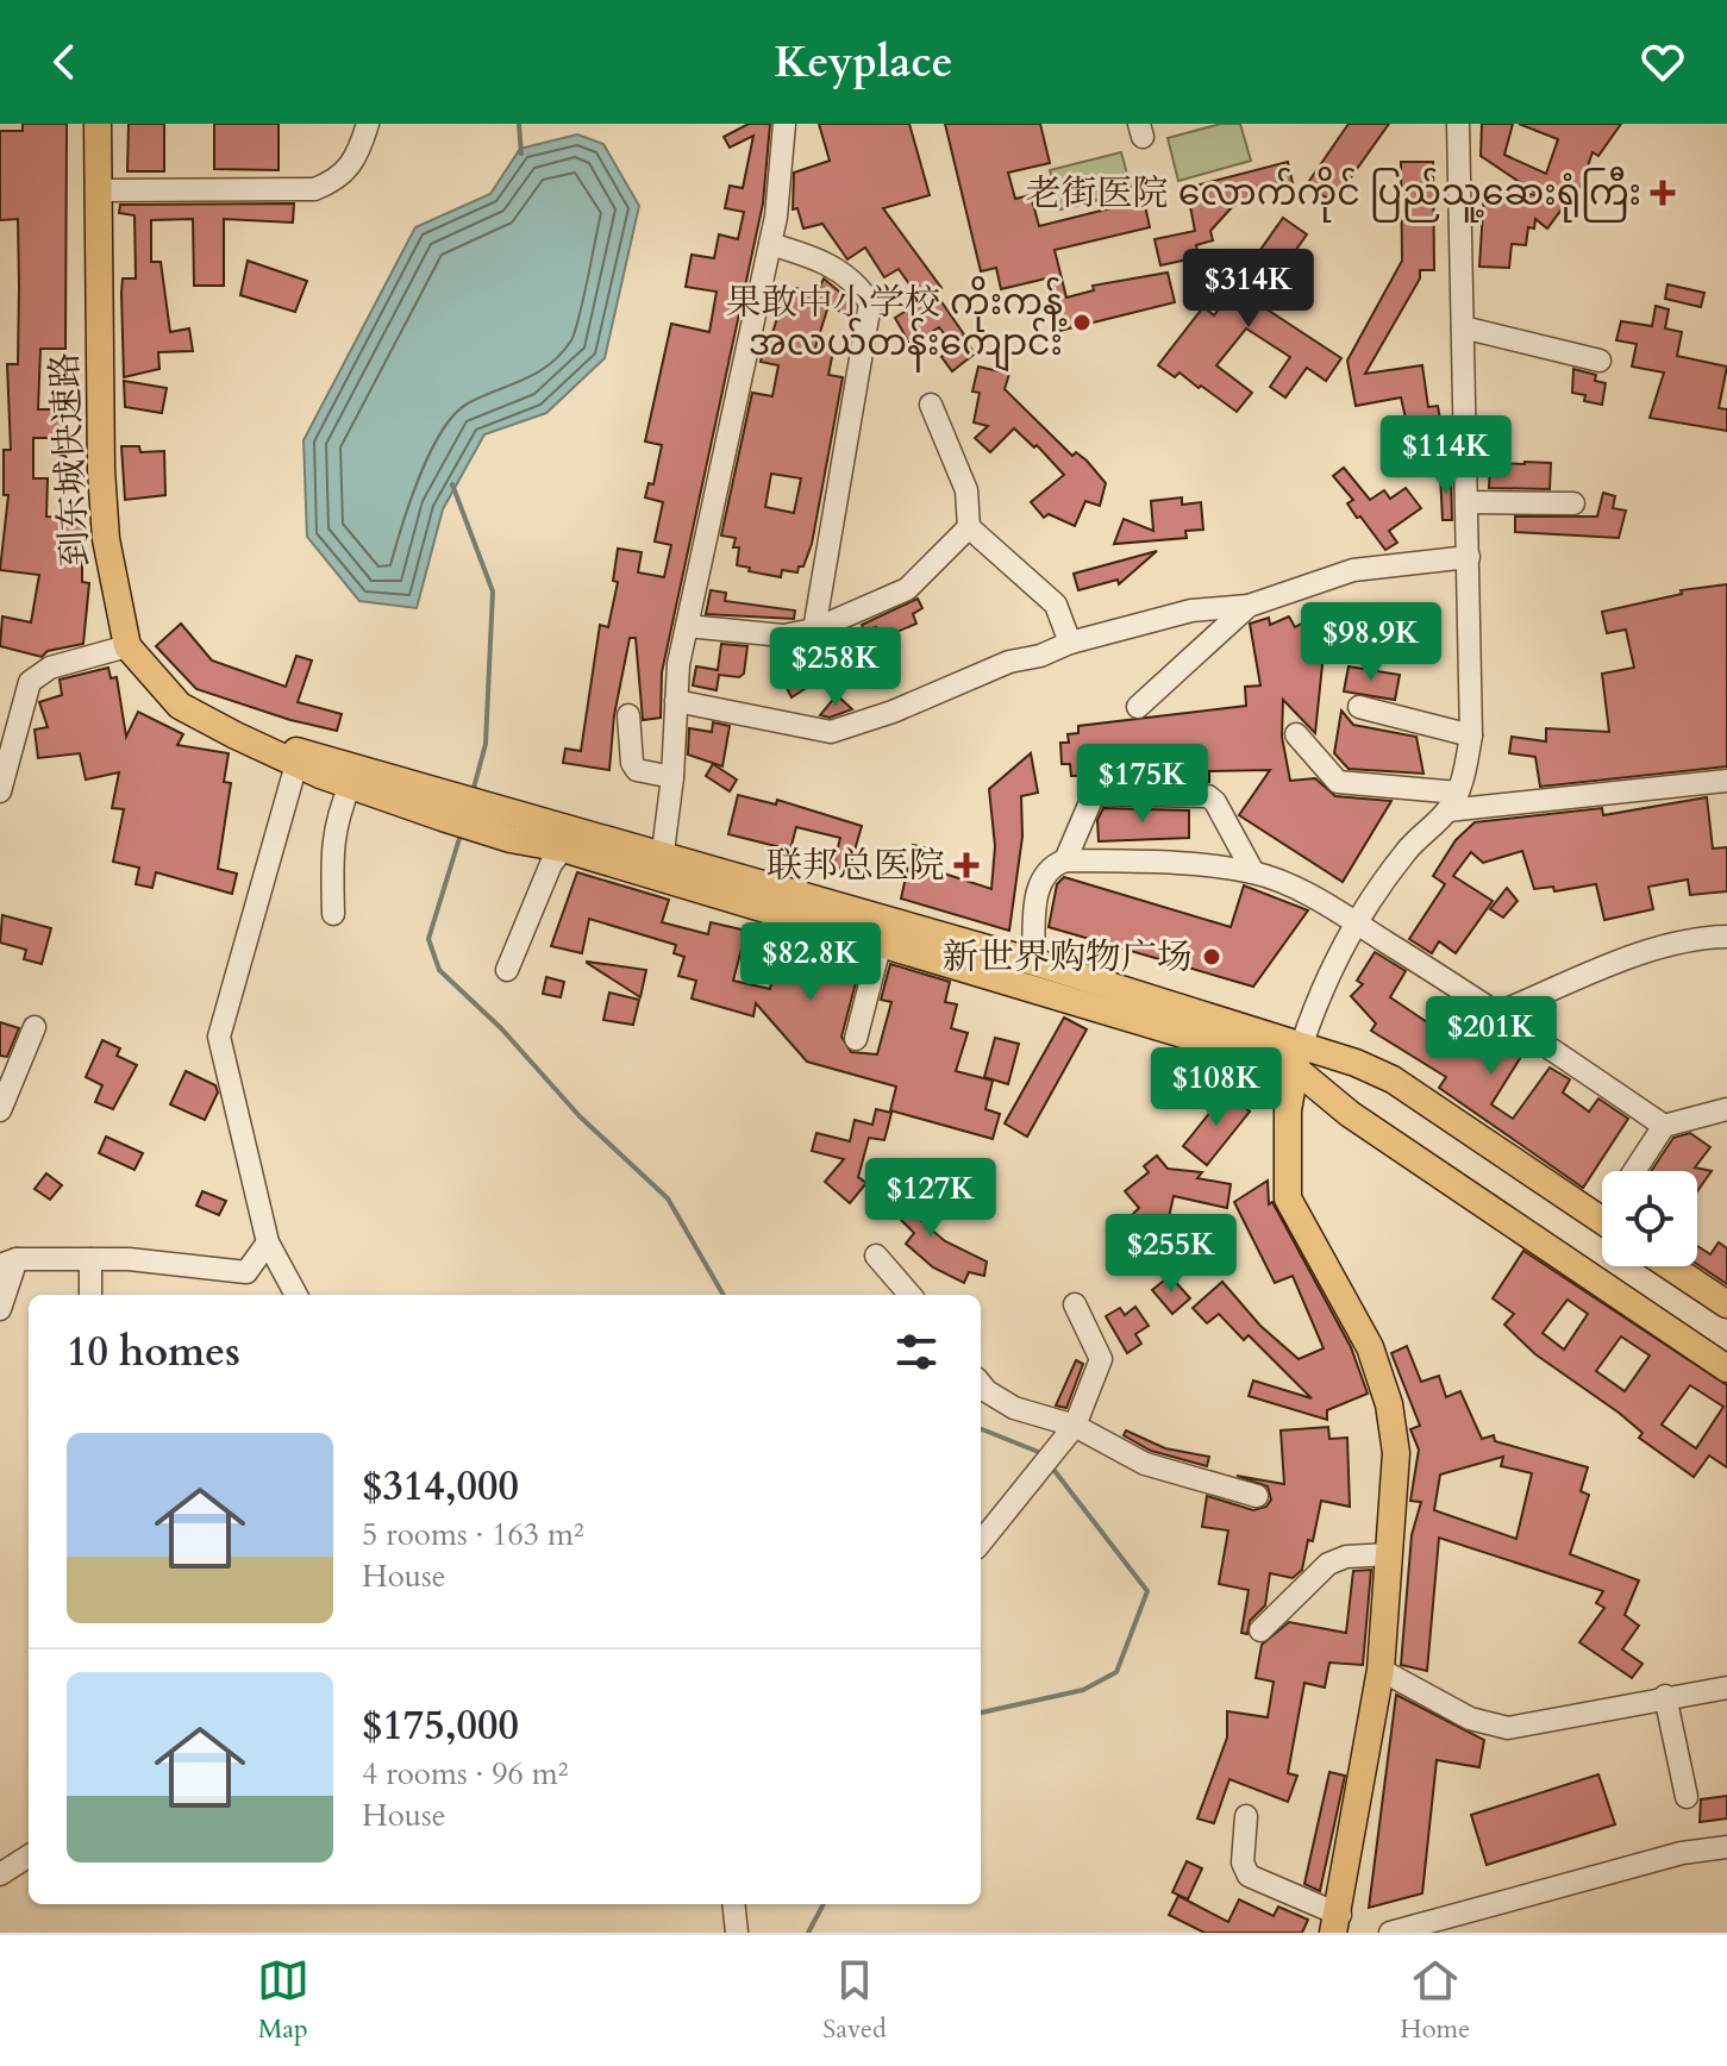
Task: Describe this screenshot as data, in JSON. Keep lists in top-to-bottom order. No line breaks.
{"streets":{"main road":["到东城快速路"]},"places":{"health":["老街医院 လောက်ကိုင် ပြည်သူ့ဆေးရုံကြီး","联邦总医院"],"other":["果敢中小学校 ကိုးကန့် အလယ်တန်းကျောင်း","新世界购物广场"]},"page":{"header":"Keyplace","price":["$314K","$114K","$98.9K","$258K","$175K","$82.8K","$201K","$108K","$127K","$255K"],"heading":"10 homes","list":[{"name":"$314,000","note":"5 rooms · 163 m² · House"},{"name":"$175,000","note":"4 rooms · 96 m² · House"}],"tabs":["Map","Saved","Home"]}}
